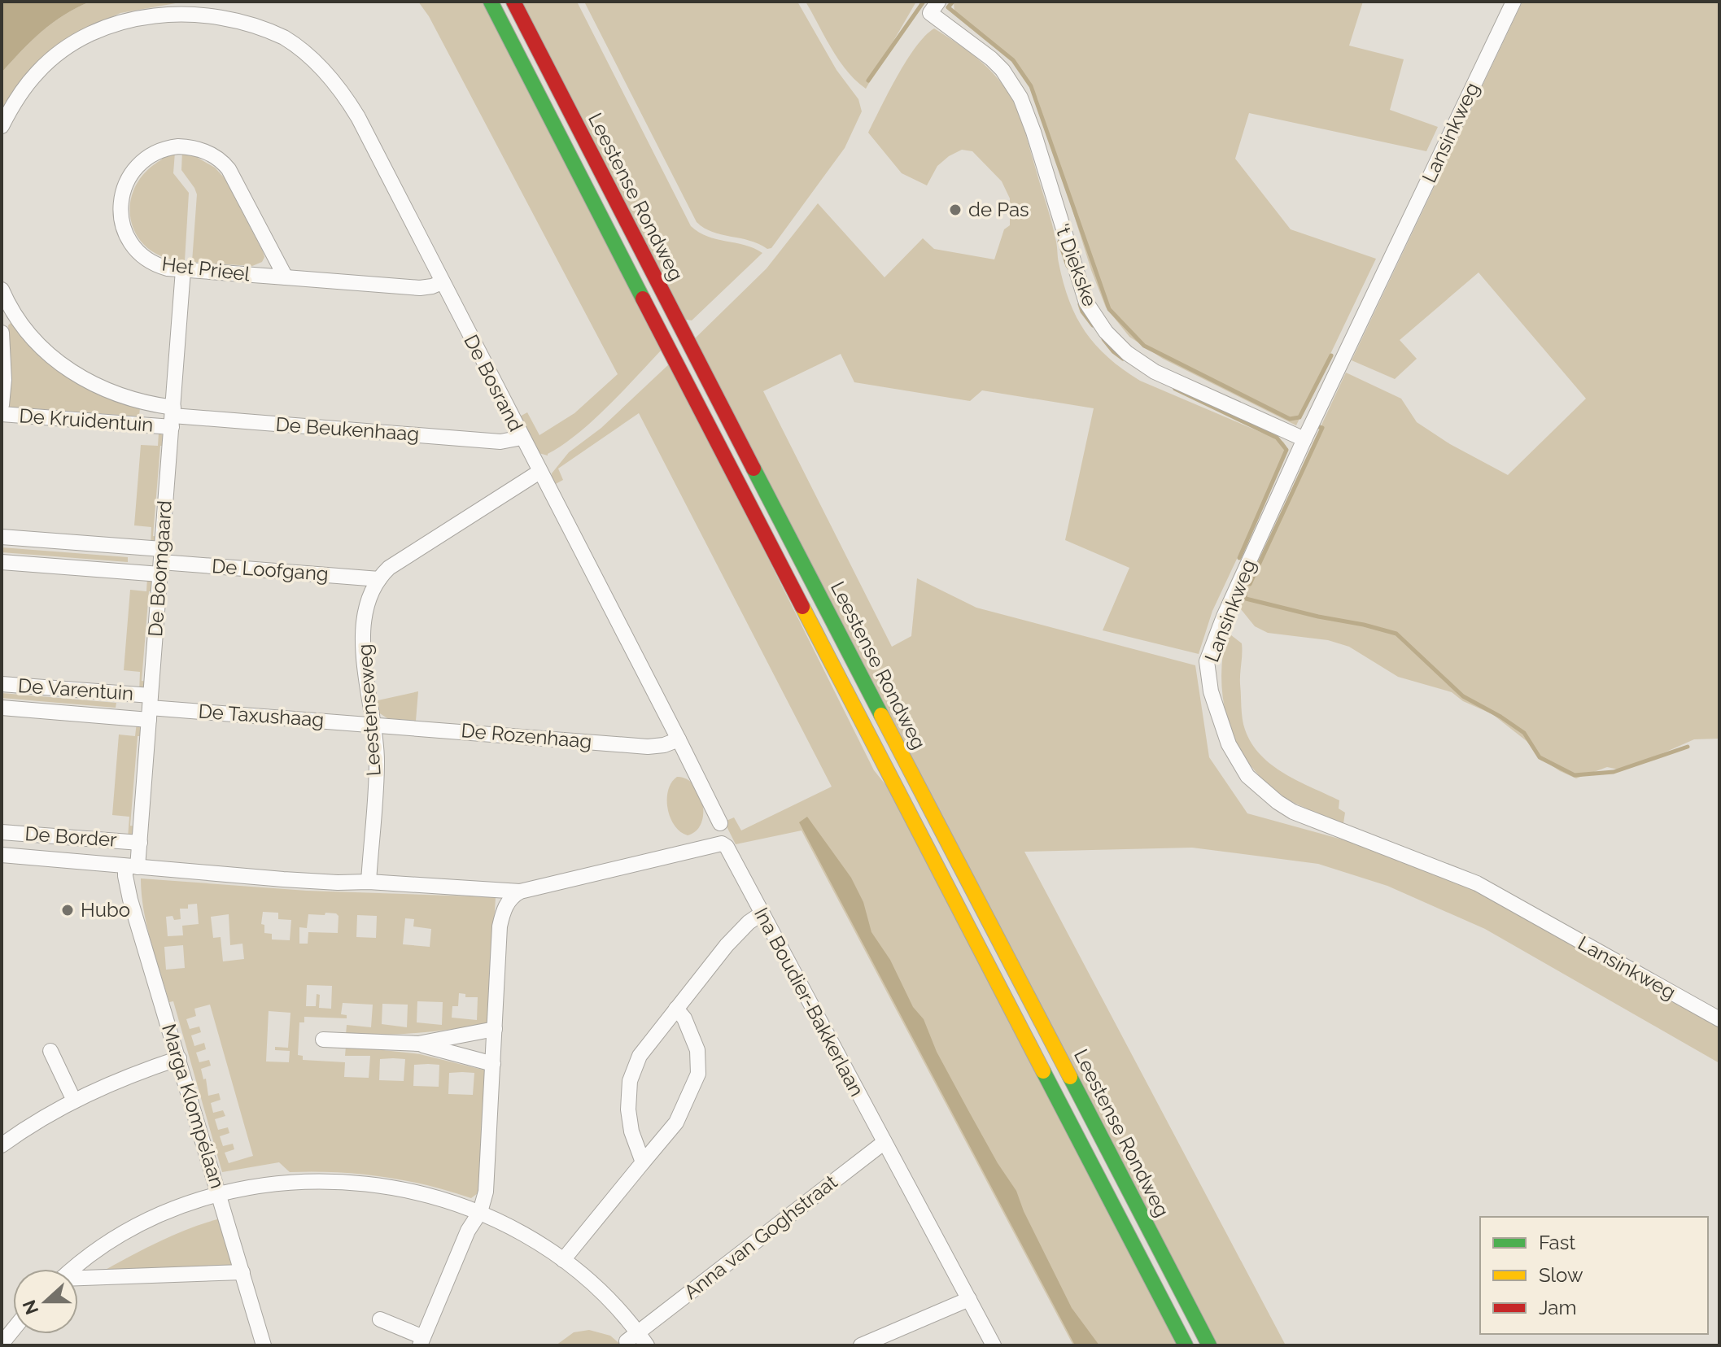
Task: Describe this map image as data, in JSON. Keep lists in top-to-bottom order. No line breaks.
{"streets":{"main road":["Leestense Rondweg"],"street":["Lansinkweg","'t Diekske","Het Prieel","De Bosrand","De Kruidentuin","De Beukenhaag","De Boomgaard","De Loofgang","De Varentuin","Leestenseweg","De Taxushaag","De Rozenhaag","De Border","Ina Boudier-Bakkerlaan","Marga Klompélaan","Anna van Goghstraat"]},"crossings":[["Lansinkweg","'t Diekske"],["Het Prieel","De Bosrand"],["Het Prieel","De Boomgaard"],["De Bosrand","De Beukenhaag"],["De Bosrand","Leestenseweg"],["De Bosrand","De Rozenhaag"],["De Kruidentuin","De Beukenhaag"],["De Kruidentuin","De Boomgaard"],["De Beukenhaag","De Boomgaard"],["De Boomgaard","De Loofgang"],["De Boomgaard","De Varentuin"],["De Boomgaard","De Taxushaag"],["De Boomgaard","De Border"],["De Boomgaard","Marga Klompélaan"],["De Loofgang","Leestenseweg"],["De Varentuin","De Taxushaag"],["Leestenseweg","De Taxushaag"],["Leestenseweg","De Rozenhaag"],["De Taxushaag","De Rozenhaag"],["Ina Boudier-Bakkerlaan","Anna van Goghstraat"]],"places":["de Pas","Hubo"],"legend":["Fast","Slow","Jam"],"north":"left"}
